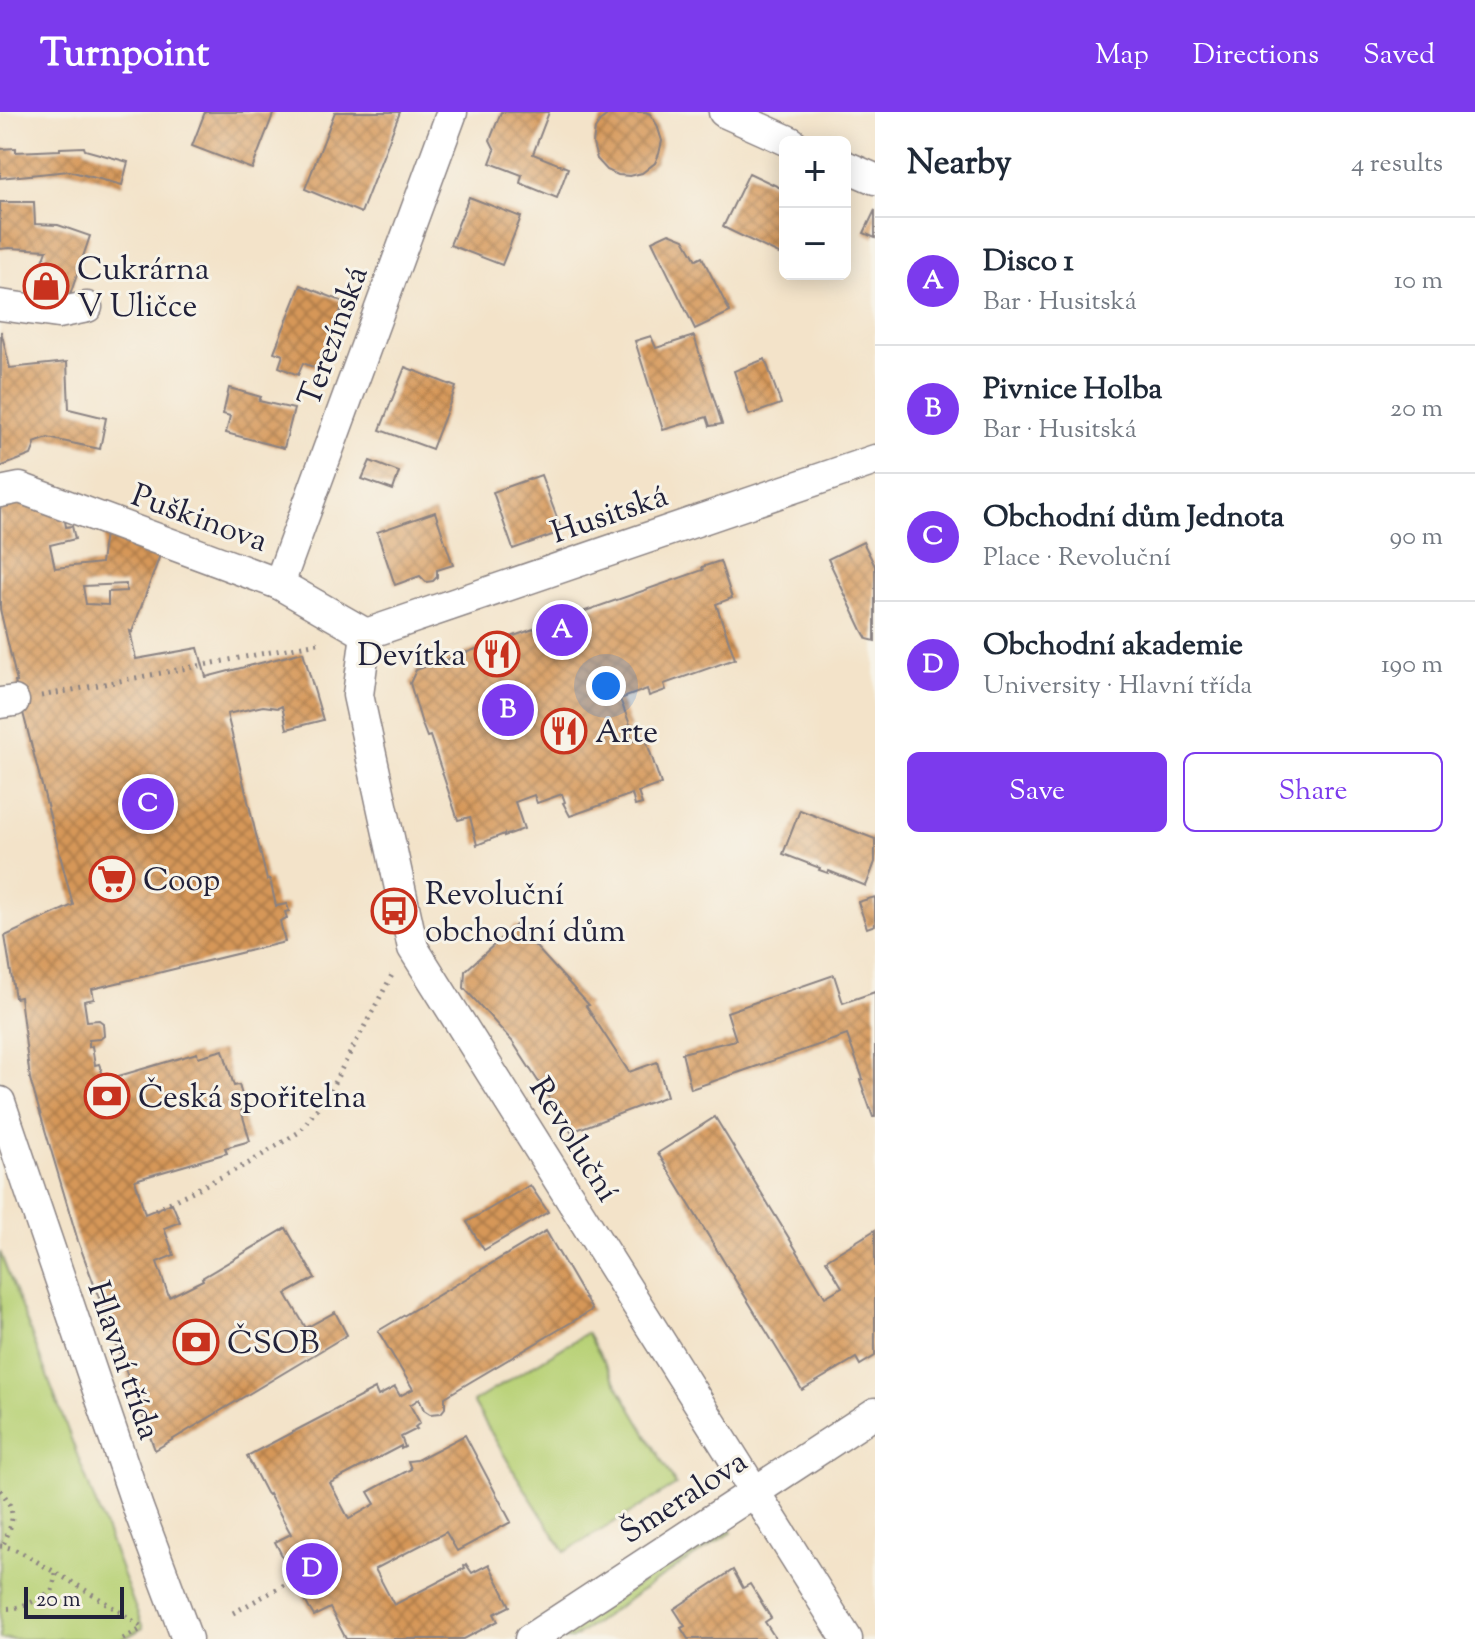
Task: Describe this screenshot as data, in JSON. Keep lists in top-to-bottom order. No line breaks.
{"streets":{"street":["Terezínská","Husitská","Puškinova","Revoluční","Hlavní třída","Šmeralova"]},"crossings":[["Terezínská","Puškinova"],["Husitská","Puškinova"],["Husitská","Revoluční"],["Puškinova","Revoluční"],["Revoluční","Šmeralova"]],"places":{"shop":["Cukrárna V Uličce"],"restaurant":["Devítka","Arte"],"supermarket":["Coop"],"bus stop":["Revoluční obchodní dům"],"bank":["Česká spořitelna","ČSOB"]},"scale_bar":"20 m","page":{"header":"Turnpoint","nav":["Map","Directions","Saved"],"heading":["Nearby","4 results"],"map_buttons":["+","−"],"list":[{"mark":"A","name":"Disco 1","note":"Bar · Husitská","value":"10 m"},{"mark":"B","name":"Pivnice Holba","note":"Bar · Husitská","value":"20 m"},{"mark":"C","name":"Obchodní dům Jednota","note":"Place · Revoluční","value":"90 m"},{"mark":"D","name":"Obchodní akademie","note":"University · Hlavní třída","value":"190 m"}],"pins":["A","B","C","D"],"buttons":["Save","Share"],"scale":"20 m"}}
